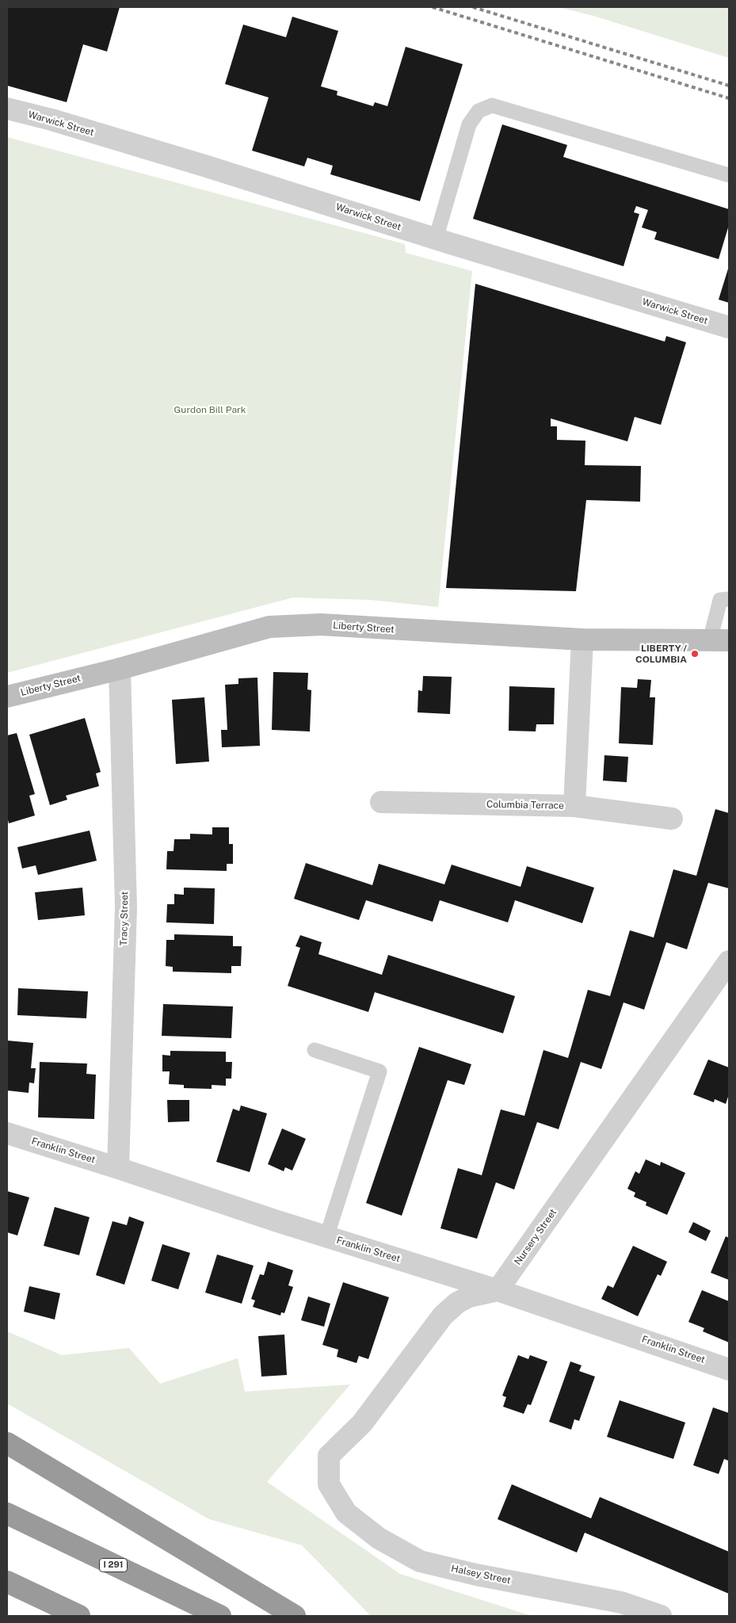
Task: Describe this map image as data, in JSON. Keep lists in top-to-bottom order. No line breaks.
{"streets":{"highway":["I 291"],"main road":["Liberty Street"],"street":["Warwick Street","Columbia Terrace","Tracy Street","Franklin Street","Nursery Street","Halsey Street"]},"crossings":[["Liberty Street","Columbia Terrace"],["Liberty Street","Tracy Street"],["Tracy Street","Franklin Street"],["Franklin Street","Nursery Street"],["Franklin Street","Halsey Street"],["Nursery Street","Halsey Street"]],"parks":["Gurdon Bill Park"],"places":["LIBERTY / COLUMBIA"]}
